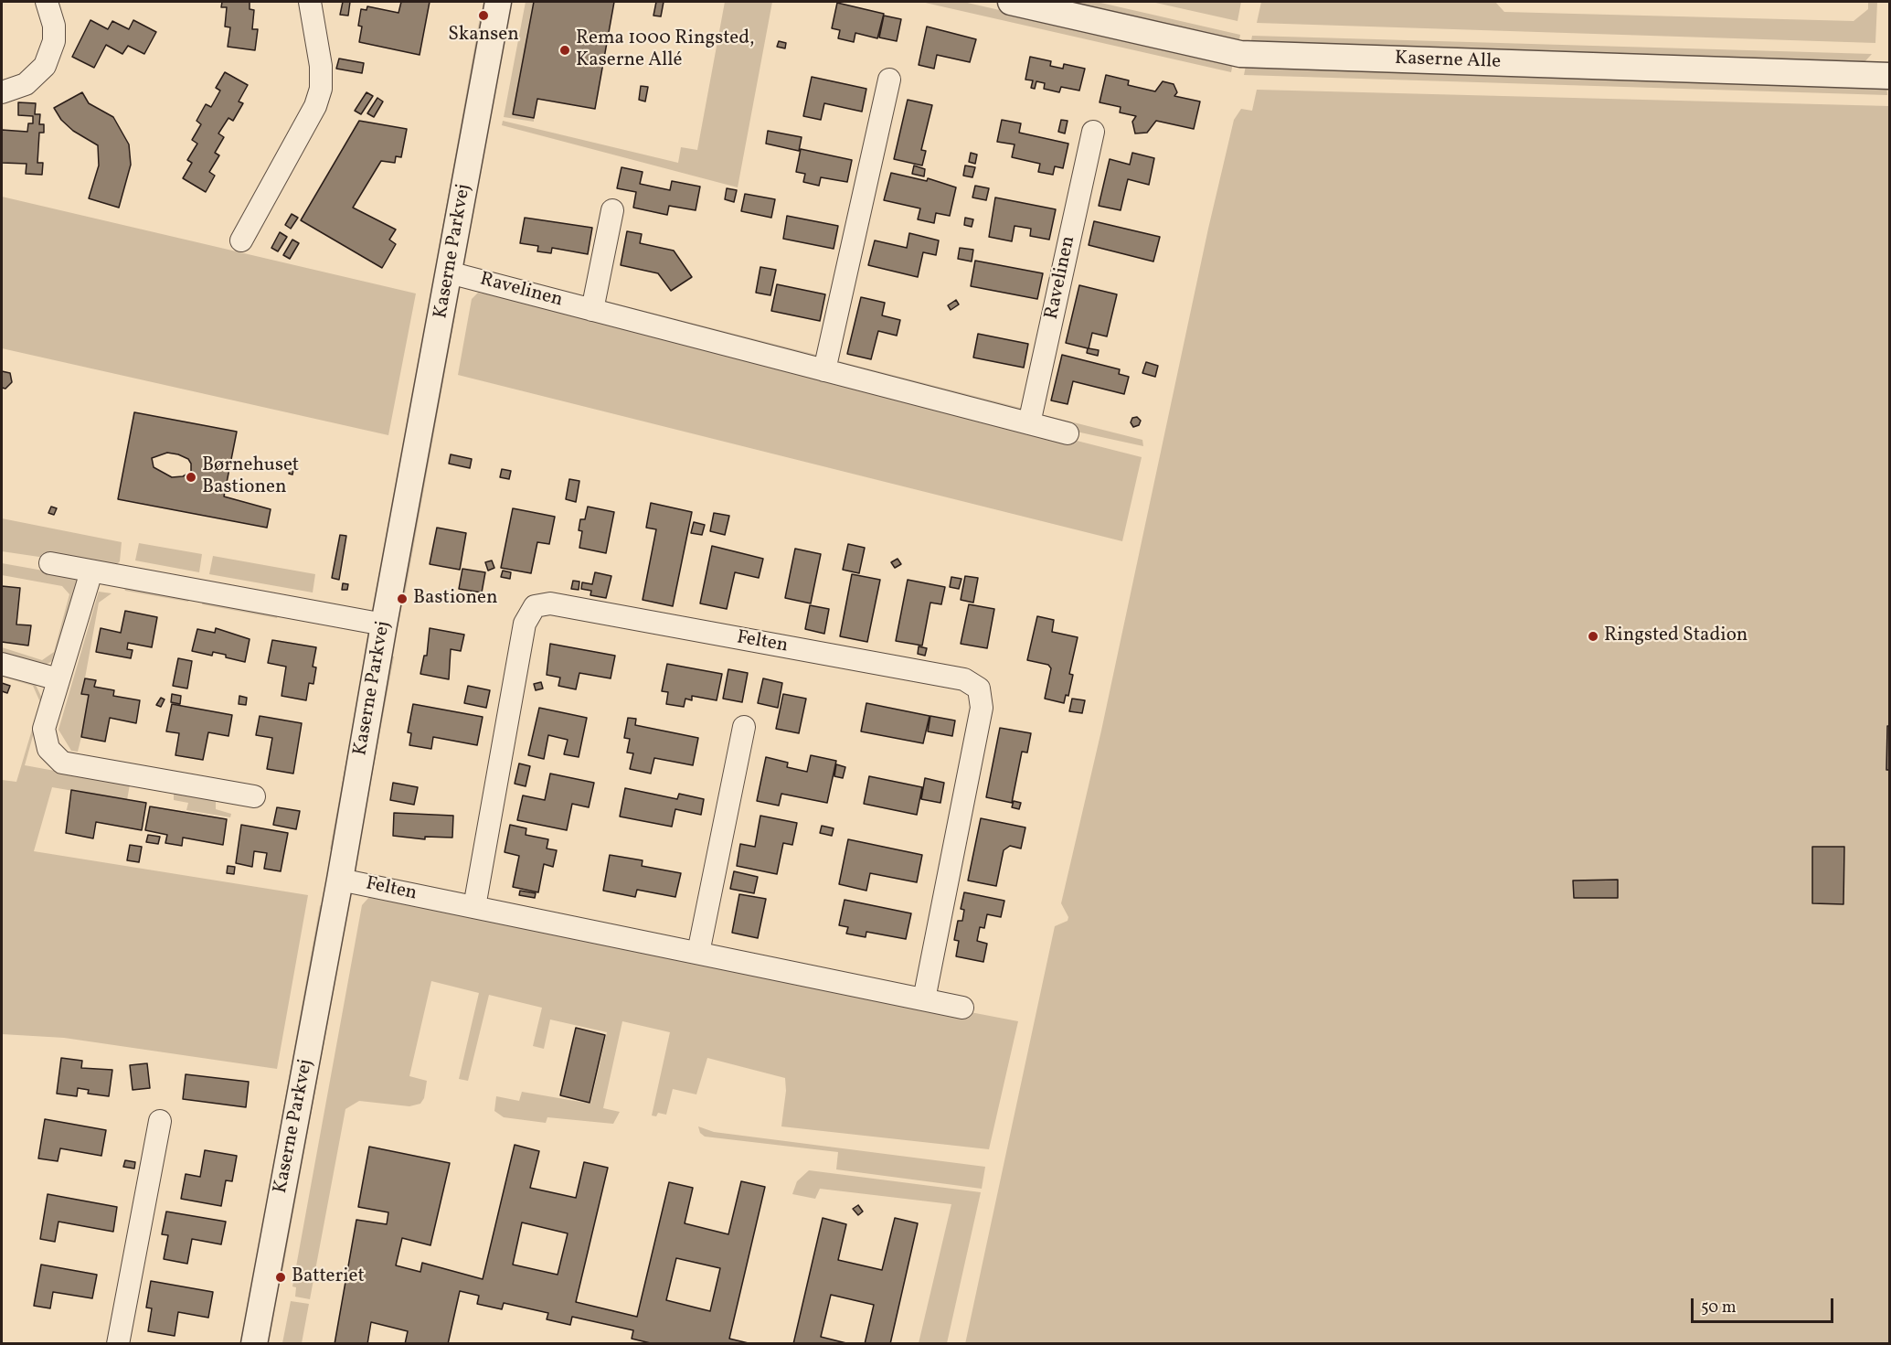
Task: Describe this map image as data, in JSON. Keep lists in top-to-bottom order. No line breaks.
{"streets":{"street":["Kaserne Alle","Kaserne Parkvej","Ravelinen","Felten"]},"crossings":[["Kaserne Parkvej","Ravelinen"],["Kaserne Parkvej","Felten"]],"places":["Skansen","Rema 1000 Ringsted, Kaserne Allé","Børnehuset Bastionen","Bastionen","Ringsted Stadion","Batteriet"],"scale_bar":"50 m"}
